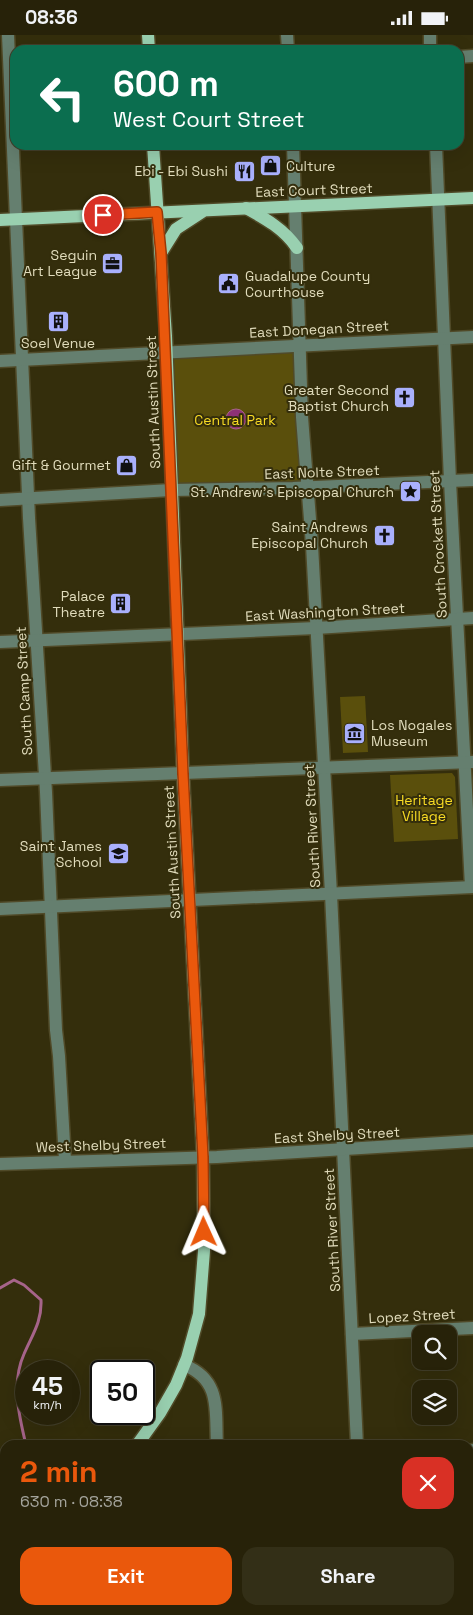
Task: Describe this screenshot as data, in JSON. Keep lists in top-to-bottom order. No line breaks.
{"streets":{"main road":["East Court Street","South Austin Street"],"street":["East Donegan Street","East Nolte Street","South Crockett Street","East Washington Street","South Camp Street","South River Street","East Shelby Street","West Shelby Street","Lopez Street"]},"crossings":[["East Court Street","East Donegan Street"],["East Court Street","South Austin Street"],["East Court Street","South Crockett Street"],["East Court Street","South Camp Street"],["East Court Street","South River Street"],["East Donegan Street","South Austin Street"],["East Donegan Street","South Crockett Street"],["East Donegan Street","South Camp Street"],["East Donegan Street","South River Street"],["South Austin Street","East Nolte Street"],["South Austin Street","East Washington Street"],["South Austin Street","South River Street"],["South Austin Street","East Shelby Street"],["South Austin Street","West Shelby Street"],["East Nolte Street","South Crockett Street"],["East Nolte Street","South Camp Street"],["East Nolte Street","South River Street"],["South Crockett Street","East Washington Street"],["East Washington Street","South Camp Street"],["East Washington Street","South River Street"],["South Camp Street","West Shelby Street"],["South River Street","East Shelby Street"],["South River Street","Lopez Street"],["East Shelby Street","West Shelby Street"]],"parks":["Central Park","Heritage Village"],"places":{"shop":["Culture","Gift & Gourmet"],"restaurant":["Ebi - Ebi Sushi"],"office":["Seguin Art League"],"public building":["Guadalupe County Courthouse"],"building":["Soel Venue","Palace Theatre"],"church":["Greater Second Baptist Church","Saint Andrews Episcopal Church"],"place":["St. Andrew's Episcopal Church"],"museum":["Los Nogales Museum"],"school or university":["Saint James School"]},"page":{"status":"08:36","turn":["600 m","West Court Street"],"speed":"45 km/h","limit":"50","heading":["2 min","630 m · 08:38"],"buttons":["Exit","Share"]}}
